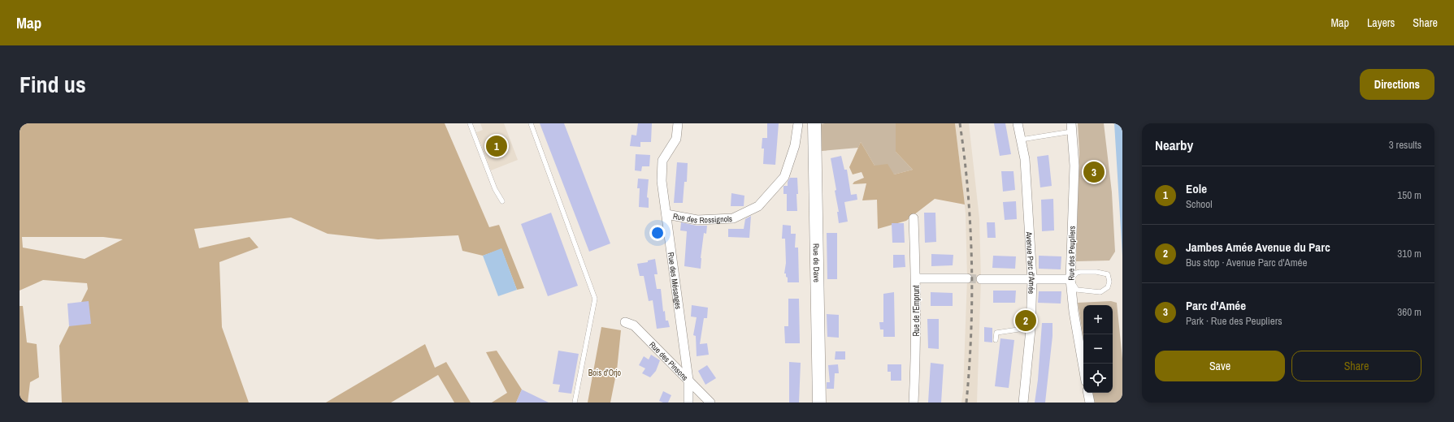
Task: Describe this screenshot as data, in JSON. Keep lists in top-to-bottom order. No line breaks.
{"streets":{"main road":["Rue de Dave"],"street":["Rue des Rossignols","Rue des Peupliers","Avenue Parc d'Amée","Rue des Mésanges","Rue de l'Emprunt","Rue des Pinsons"]},"crossings":[["Rue des Rossignols","Rue des Mésanges"],["Rue des Mésanges","Rue des Pinsons"]],"parks":["Bois d'Orjo"],"page":{"header":"Map","nav":["Map","Layers","Share"],"title":"Find us","buttons":["Directions",["Save","Share"]],"heading":["Nearby","3 results"],"pins":["1","3","2"],"list":[{"mark":"1","name":"Eole","note":"School","value":"150 m"},{"mark":"2","name":"Jambes Amée Avenue du Parc","note":"Bus stop · Avenue Parc d'Amée","value":"310 m"},{"mark":"3","name":"Parc d'Amée","note":"Park · Rue des Peupliers","value":"360 m"}],"map_buttons":["+","−"]}}
